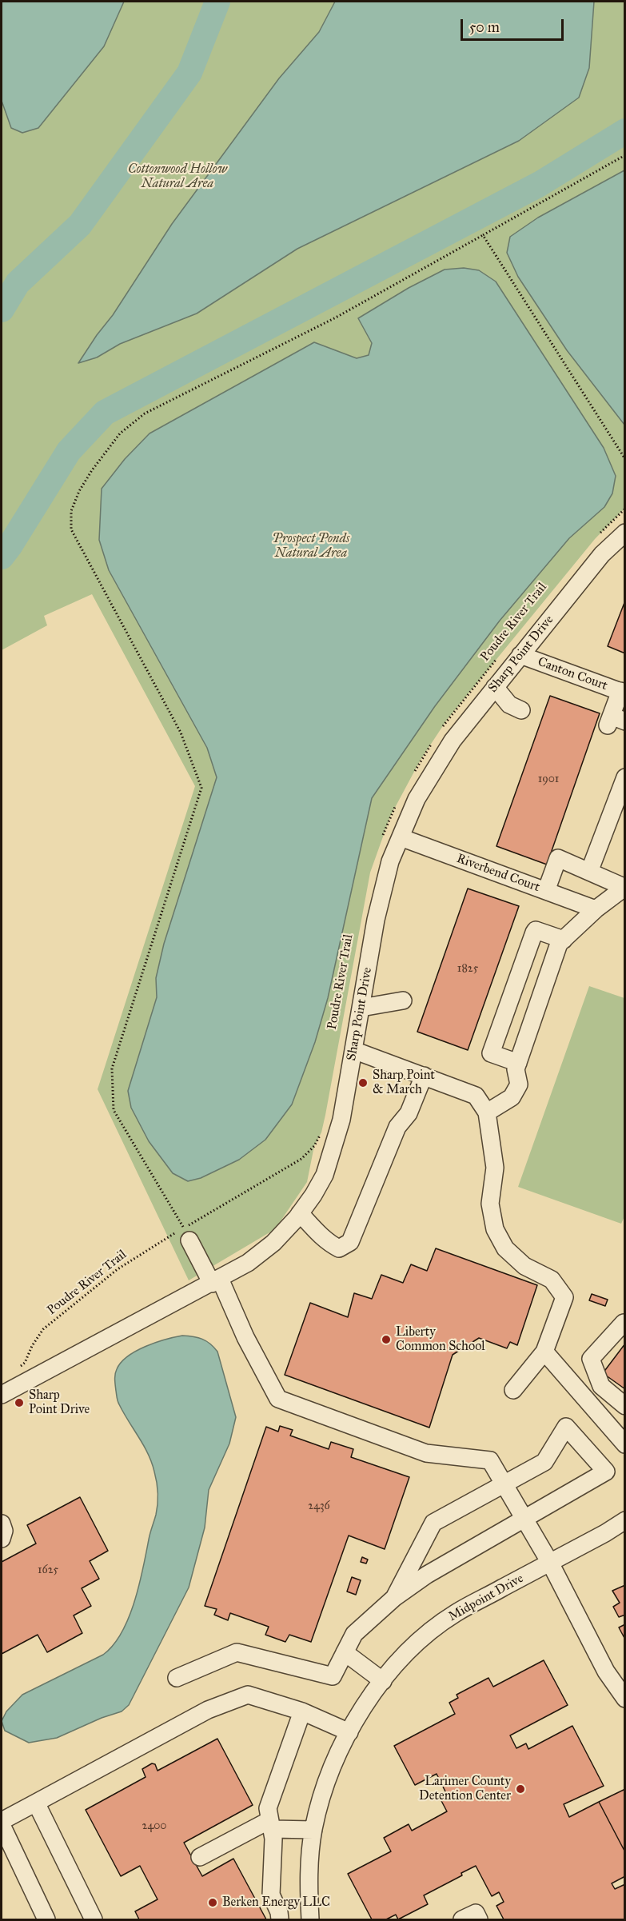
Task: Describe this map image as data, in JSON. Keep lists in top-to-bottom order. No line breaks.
{"streets":{"street":["Sharp Point Drive","Canton Court","Riverbend Court","Midpoint Drive"],"path":["Poudre River Trail"]},"crossings":[["Sharp Point Drive","Canton Court"],["Sharp Point Drive","Riverbend Court"]],"parks":["Cottonwood Hollow Natural Area","Prospect Ponds Natural Area"],"places":["Sharp Point & March","Liberty Common School","Sharp Point Drive","Larimer County Detention Center","Berken Energy LLC"],"house_numbers":["1901","1825","2436","1625","2400"],"scale_bar":"50 m"}
